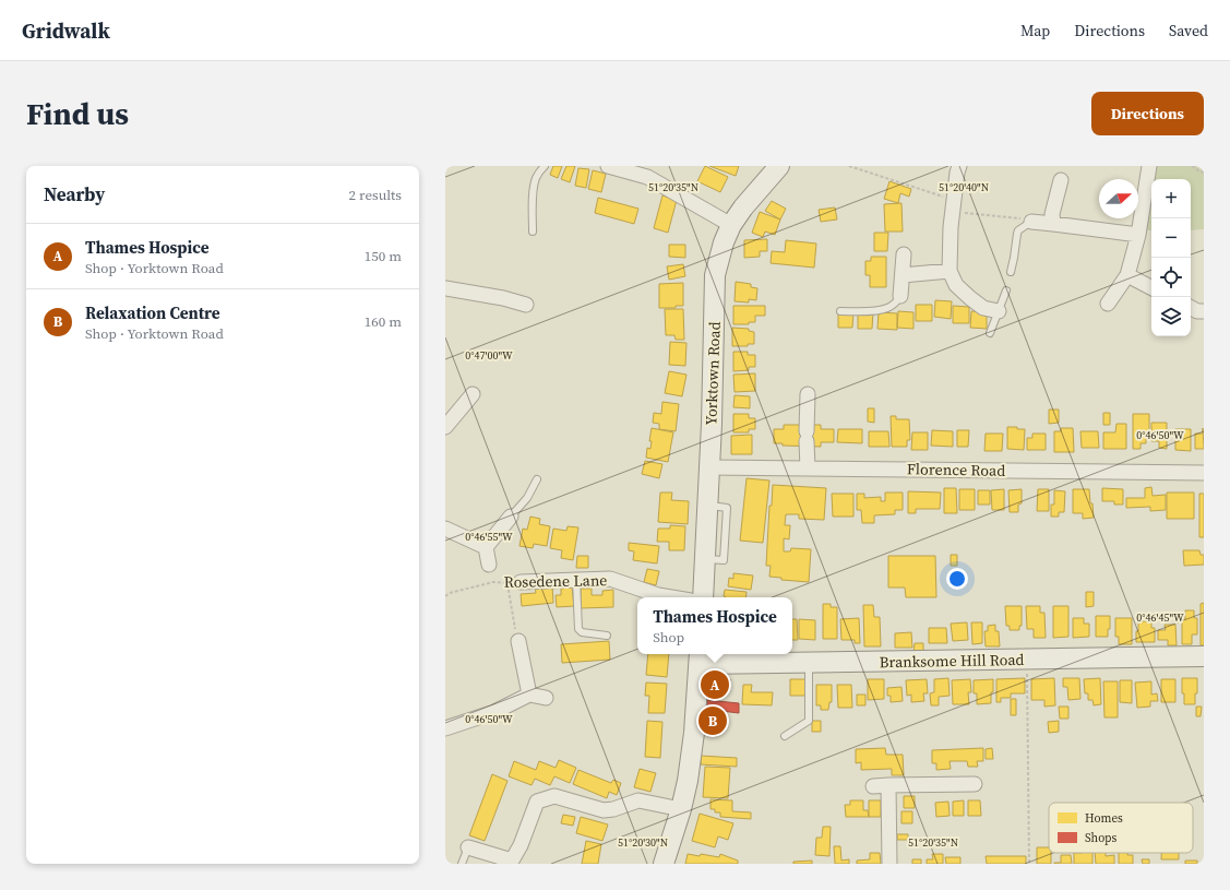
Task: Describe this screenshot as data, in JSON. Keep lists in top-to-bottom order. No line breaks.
{"streets":{"street":["Yorktown Road","Florence Road","Rosedene Lane","Branksome Hill Road"]},"crossings":[["Yorktown Road","Florence Road"]],"legend":["Homes","Shops"],"north":"right","page":{"header":"Gridwalk","nav":["Map","Directions","Saved"],"buttons":"Directions","title":"Find us","heading":["Nearby","2 results"],"map_buttons":["+","−"],"list":[{"mark":"A","name":"Thames Hospice","note":"Shop · Yorktown Road","value":"150 m"},{"mark":"B","name":"Relaxation Centre","note":"Shop · Yorktown Road","value":"160 m"}],"popup":["Thames Hospice","Shop"],"pins":["A","B"]},"coordinates":["51°20'35\"N","51°20'40\"N","0°47'00\"W","0°46'50\"W","0°46'55\"W","0°46'45\"W","51°20'30\"N"]}
